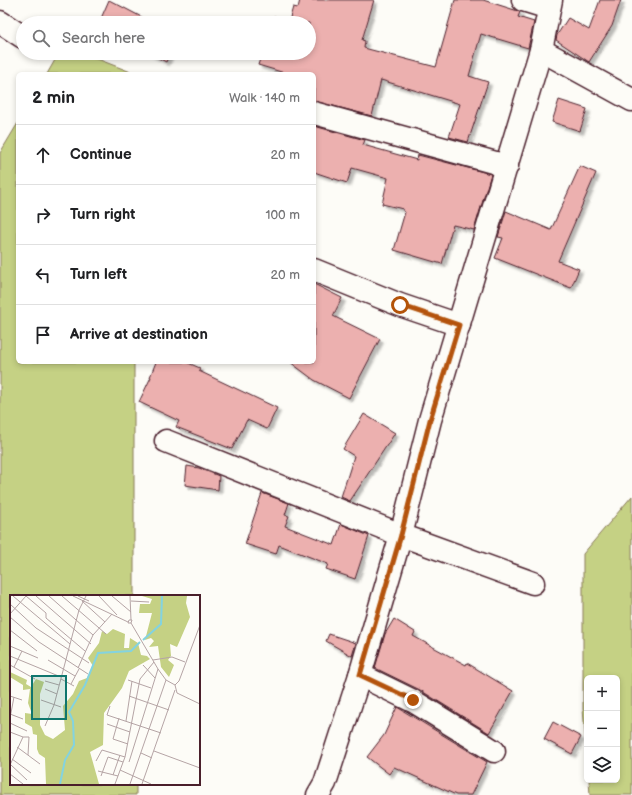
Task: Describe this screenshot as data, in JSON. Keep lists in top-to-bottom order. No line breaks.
{"page":{"search":"Search here","heading":["2 min","Walk · 140 m"],"list":[["Continue","20 m"],["Turn right","100 m"],["Turn left","20 m"],"Arrive at destination"],"map_buttons":["+","−"]}}
